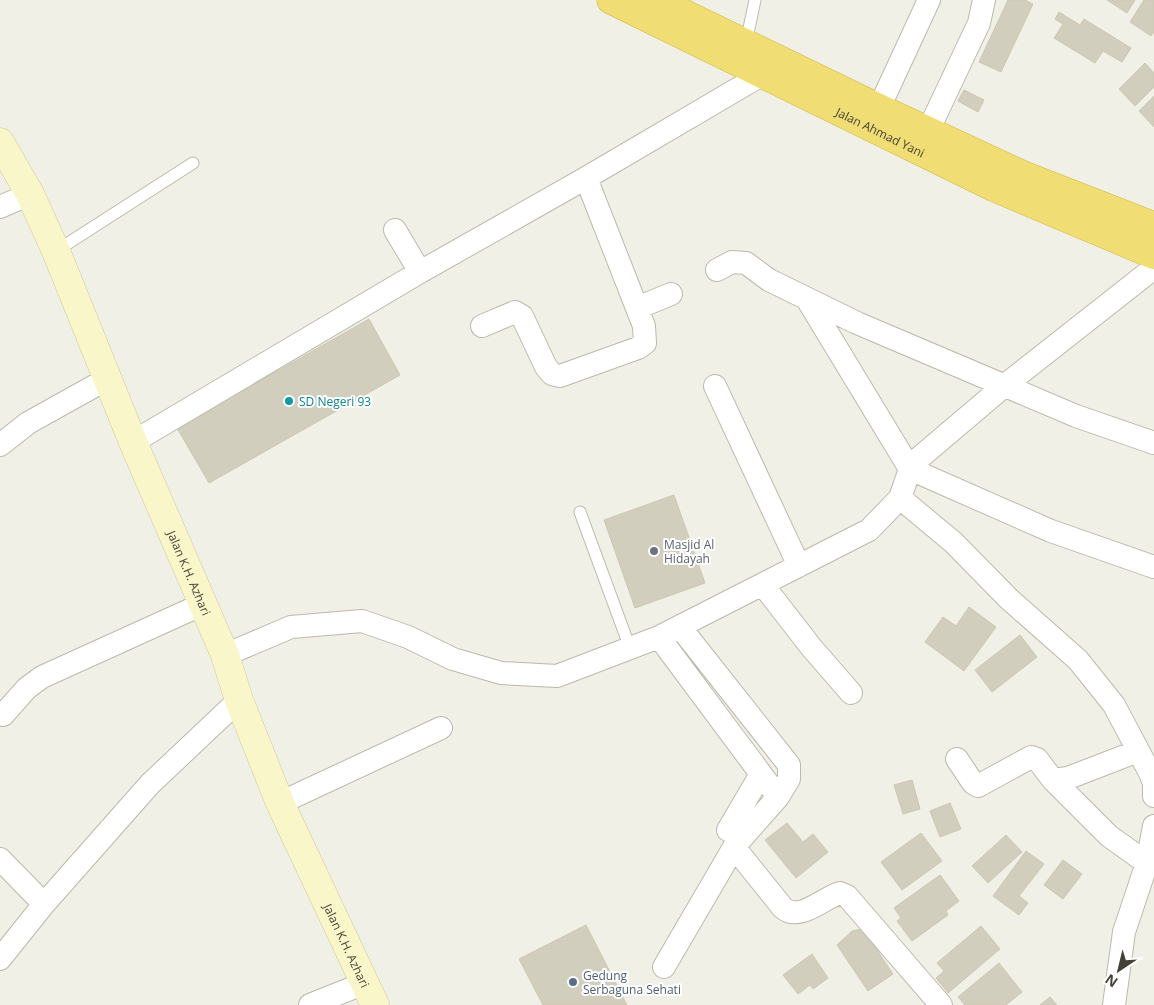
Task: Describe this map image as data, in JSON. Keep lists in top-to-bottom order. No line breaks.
{"streets":{"highway":["Jalan Ahmad Yani"],"street":["Jalan K.H. Azhari"]},"places":["SD Negeri 93","Masjid Al Hidayah","Gedung Serbaguna Sehati"],"north":"bottom left"}
